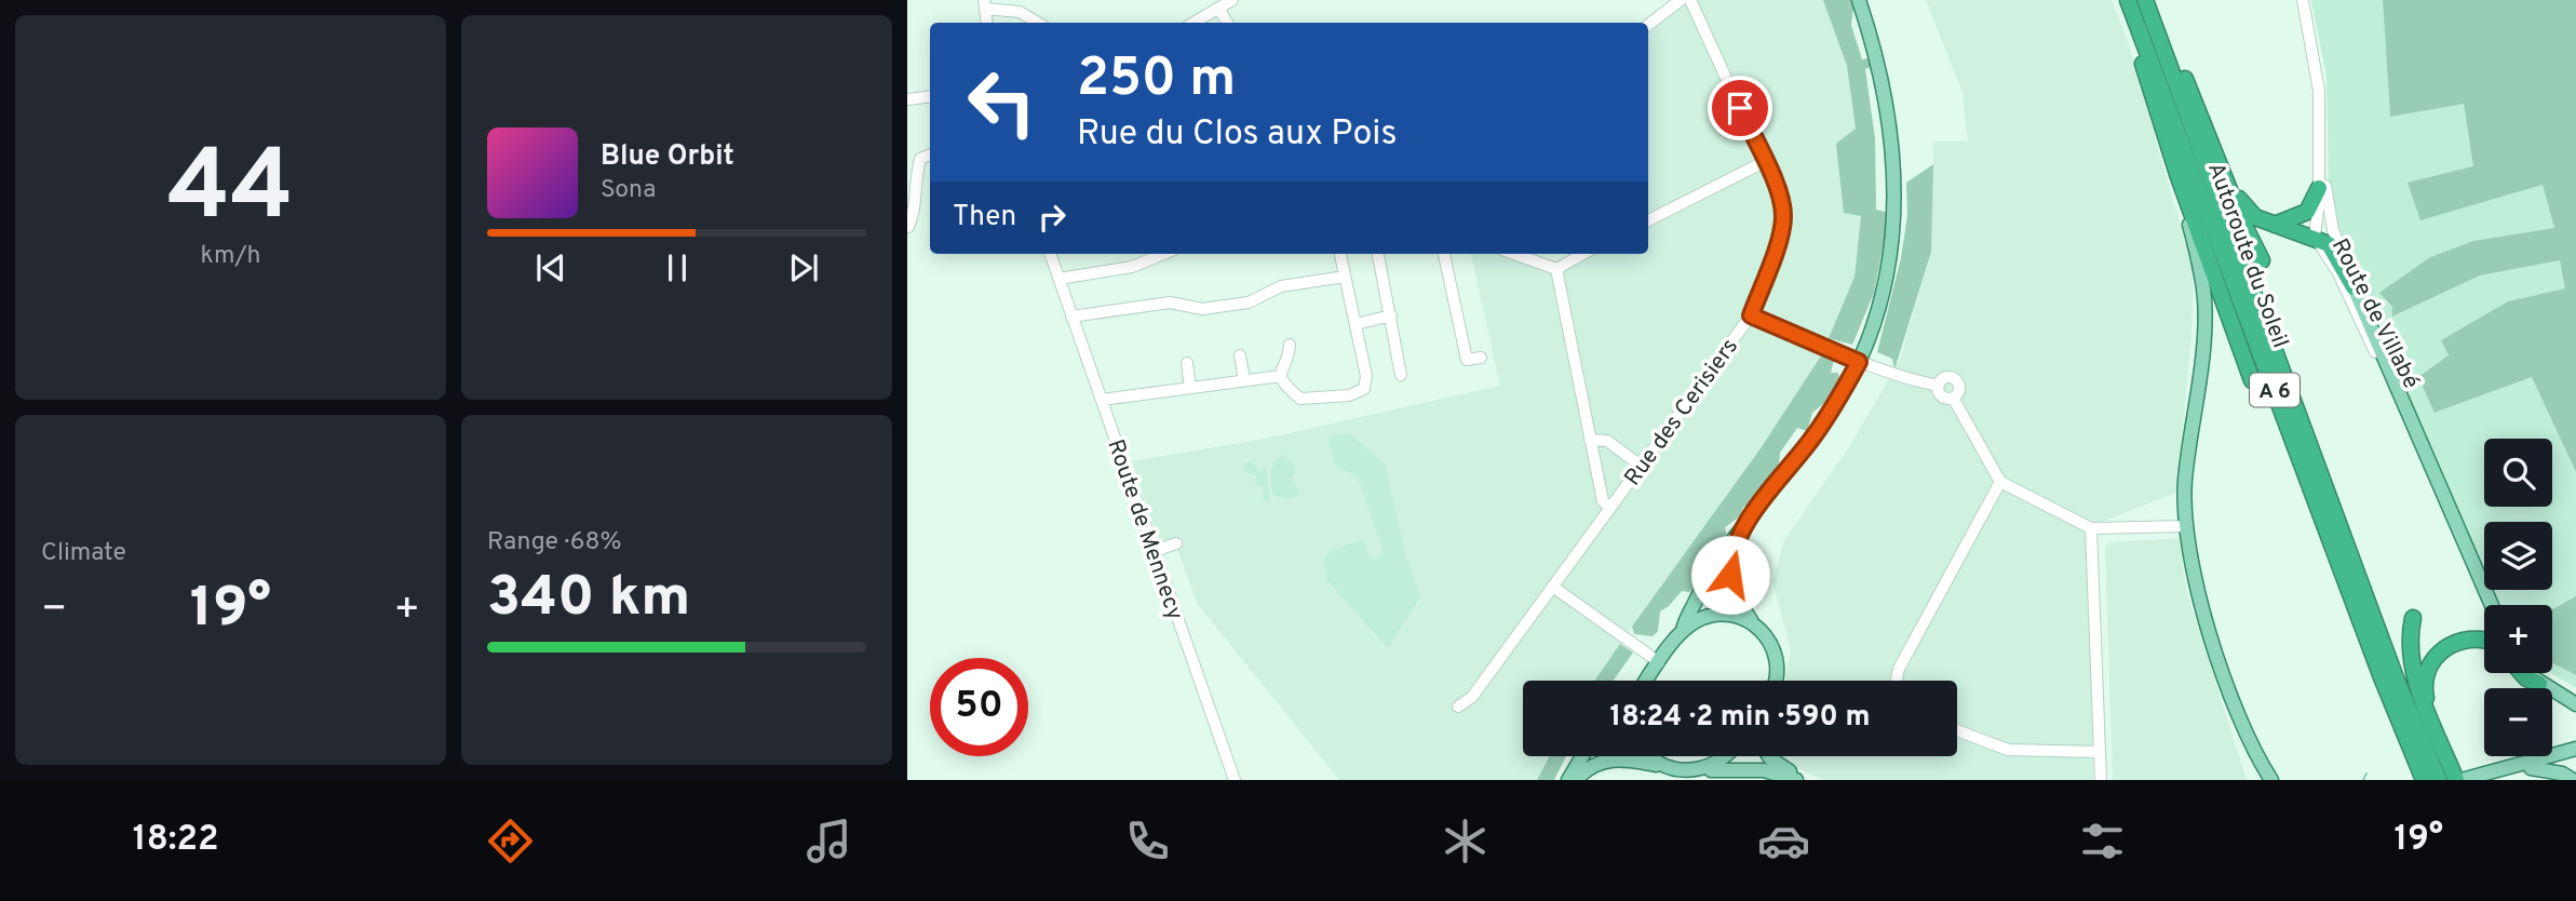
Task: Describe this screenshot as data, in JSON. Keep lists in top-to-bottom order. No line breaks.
{"streets":{"highway":["Autoroute du Soleil","A 6"],"main road":["Route de Villabé"],"street":["Rue des Cerisiers","Route de Mennecy"]},"page":{"tile":[["44","km/h"],"Climate",["Range · 68%","340 km"]],"turn":["250 m","Rue du Clos aux Pois"],"song":["Blue Orbit","Sona"],"then":"Then","map_buttons":["+","−"],"heat":["−","19°","+"],"limit":"50","trip":"18:24 · 2 min · 590 m","tabs":["18:22","19°"]}}
